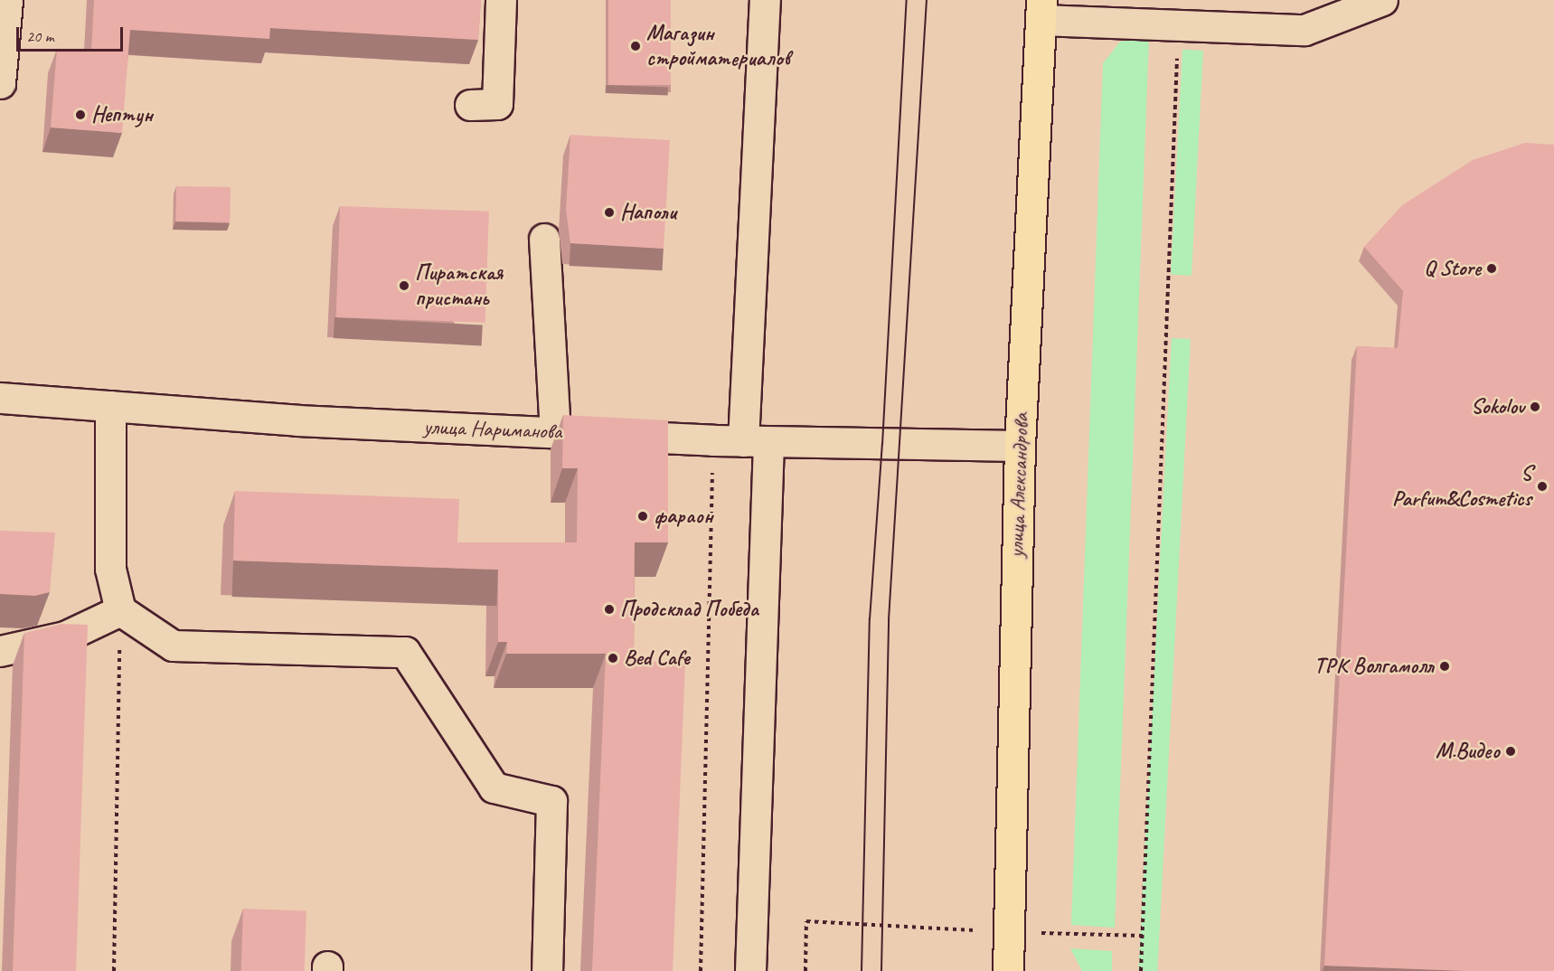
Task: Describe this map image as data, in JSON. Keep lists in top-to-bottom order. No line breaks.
{"streets":{"main road":["улица Александрова"],"street":["улица Нариманова"]},"crossings":[["улица Нариманова","улица Александрова"]],"places":["Магазин стройматериалов","Нептун","Наполи","Q Store","Пиратская пристань","Sokolov","S Parfum&Cosmetics","фараон","Продсклад Победа","Bed Cafe","ТРК Волгамолл","М.Видео"],"scale_bar":"20 m"}
